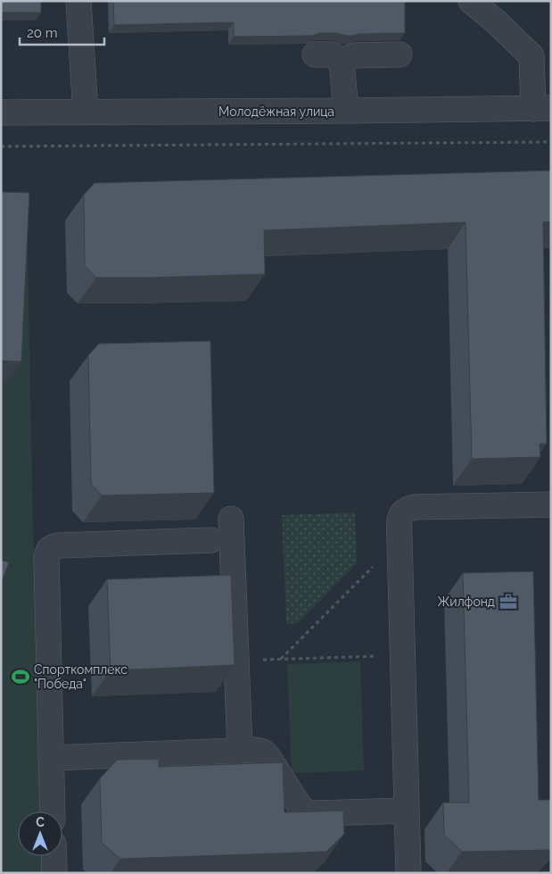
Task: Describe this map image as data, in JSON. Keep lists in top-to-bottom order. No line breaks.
{"streets":{"street":["Молодёжная улица"]},"places":{"office":["Жилфонд"],"sports":["Спорткомплекс \"Победа\""]},"scale_bar":"20 m","north":"top"}
